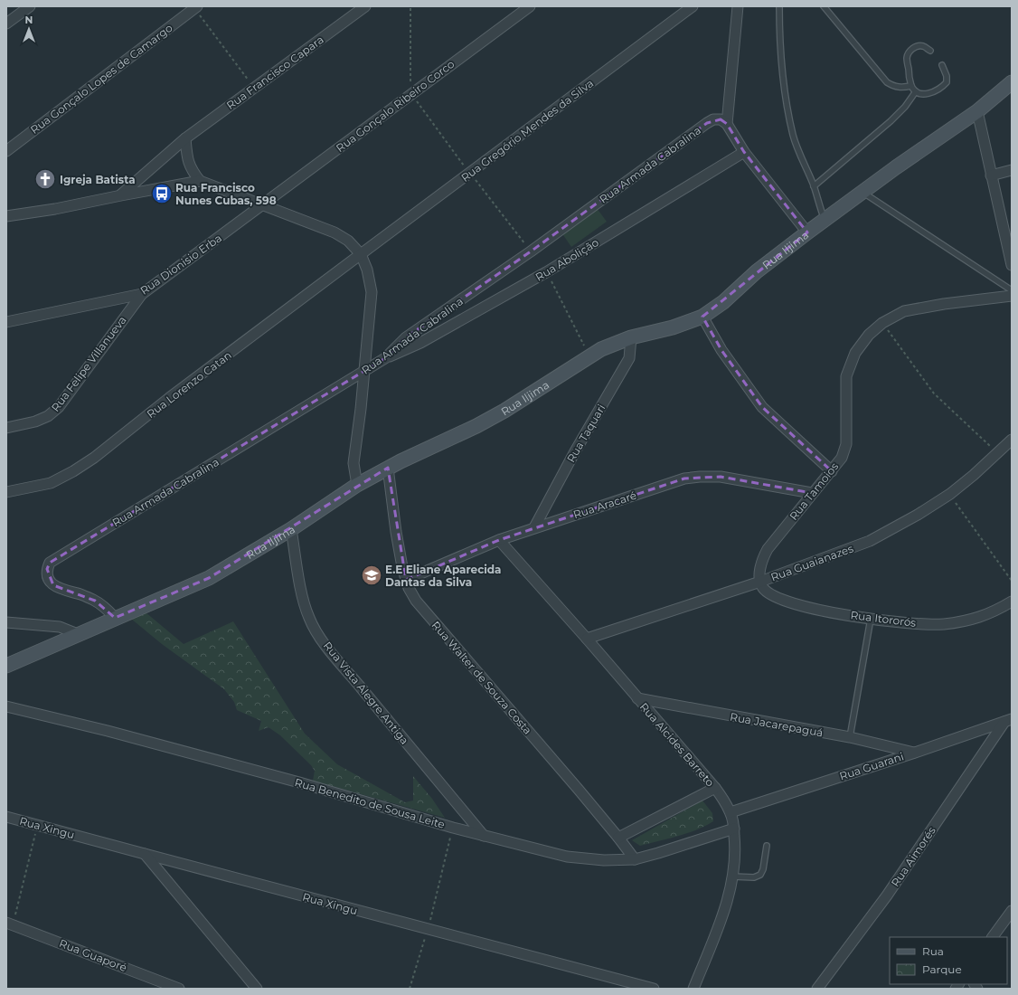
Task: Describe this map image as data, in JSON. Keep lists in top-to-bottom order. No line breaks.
{"streets":{"main road":["Rua Iljima"],"street":["Rua Francisco Capara","Rua Gonçalo Lopes de Camargo","Rua Gonçalo Ribeiro Corco","Rua Gregório Mendes da Silva","Rua Armada Cabralina","Rua Abolição","Rua Dionisio Erba","Rua Felipe Villanueva","Rua Lorenzo Catan","Rua Taquari","Rua Tamoios","Rua Aracaré","Rua Guaianazes","Rua Itororós","Rua Walter de Souza Costa","Rua Vista Alegre Antiga","Rua Jacarepaguá","Rua Alcides Barreto","Rua Guarani","Rua Benedito de Sousa Leite","Rua Xingu","Rua Aimorés","Rua Guaporé"]},"crossings":[["Rua Gonçalo Ribeiro Corco","Rua Dionisio Erba"],["Rua Gregório Mendes da Silva","Rua Lorenzo Catan"],["Rua Armada Cabralina","Rua Iljima"],["Rua Armada Cabralina","Rua Abolição"],["Rua Iljima","Rua Taquari"],["Rua Iljima","Rua Walter de Souza Costa"],["Rua Iljima","Rua Vista Alegre Antiga"],["Rua Dionisio Erba","Rua Felipe Villanueva"],["Rua Taquari","Rua Aracaré"],["Rua Tamoios","Rua Aracaré"],["Rua Tamoios","Rua Guaianazes"],["Rua Tamoios","Rua Itororós"],["Rua Aracaré","Rua Walter de Souza Costa"],["Rua Aracaré","Rua Alcides Barreto"],["Rua Guaianazes","Rua Itororós"],["Rua Guaianazes","Rua Alcides Barreto"],["Rua Walter de Souza Costa","Rua Benedito de Sousa Leite"],["Rua Vista Alegre Antiga","Rua Benedito de Sousa Leite"],["Rua Jacarepaguá","Rua Alcides Barreto"],["Rua Jacarepaguá","Rua Guarani"],["Rua Alcides Barreto","Rua Guarani"],["Rua Alcides Barreto","Rua Benedito de Sousa Leite"],["Rua Guarani","Rua Aimorés"]],"places":{"church":["Igreja Batista"],"bus stop":["Rua Francisco Nunes Cubas, 598"],"school or university":["E.E Eliane Aparecida Dantas da Silva"]},"legend":["Rua","Parque"],"north":"top"}
